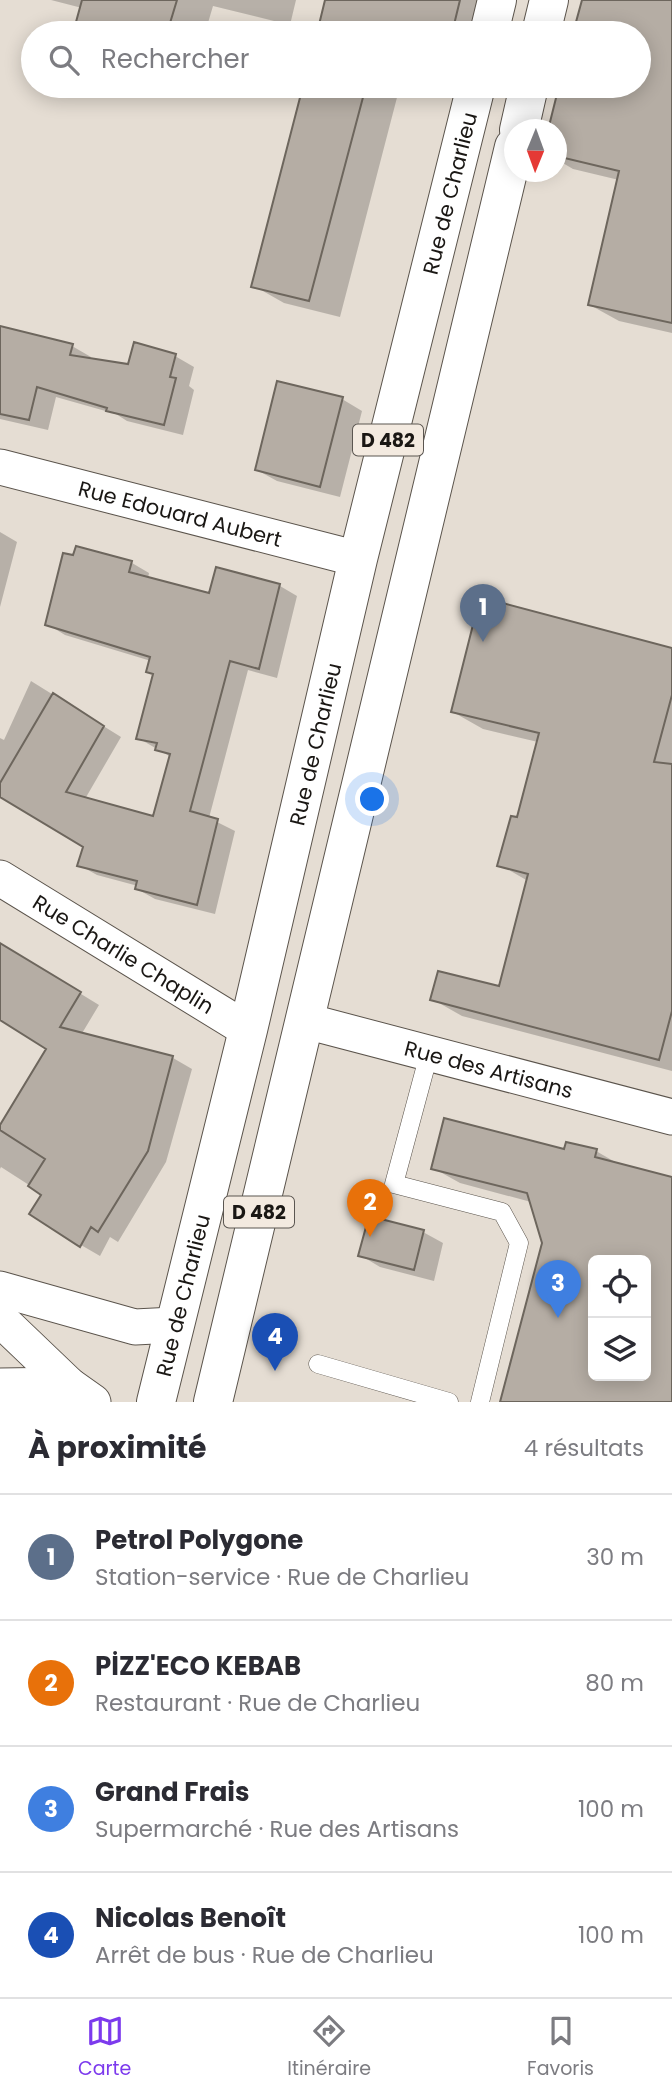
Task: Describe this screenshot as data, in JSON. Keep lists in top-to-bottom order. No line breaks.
{"streets":{"main road":["Rue de Charlieu","D 482"],"street":["Rue Edouard Aubert","Rue Charlie Chaplin","Rue des Artisans"]},"crossings":[["Rue de Charlieu","Rue Edouard Aubert"],["Rue de Charlieu","Rue Charlie Chaplin"],["D 482","Rue des Artisans"]],"north":"bottom","page":{"search":"Rechercher","pins":["1","2","3","4"],"heading":["À proximité","4 résultats"],"list":[{"mark":"1","name":"Petrol Polygone","note":"Station-service · Rue de Charlieu","value":"30 m"},{"mark":"2","name":"PİZZ'ECO KEBAB","note":"Restaurant · Rue de Charlieu","value":"80 m"},{"mark":"3","name":"Grand Frais","note":"Supermarché · Rue des Artisans","value":"100 m"},{"mark":"4","name":"Nicolas Benoît","note":"Arrêt de bus · Rue de Charlieu","value":"100 m"}],"nav":["Carte","Itinéraire","Favoris"]}}
